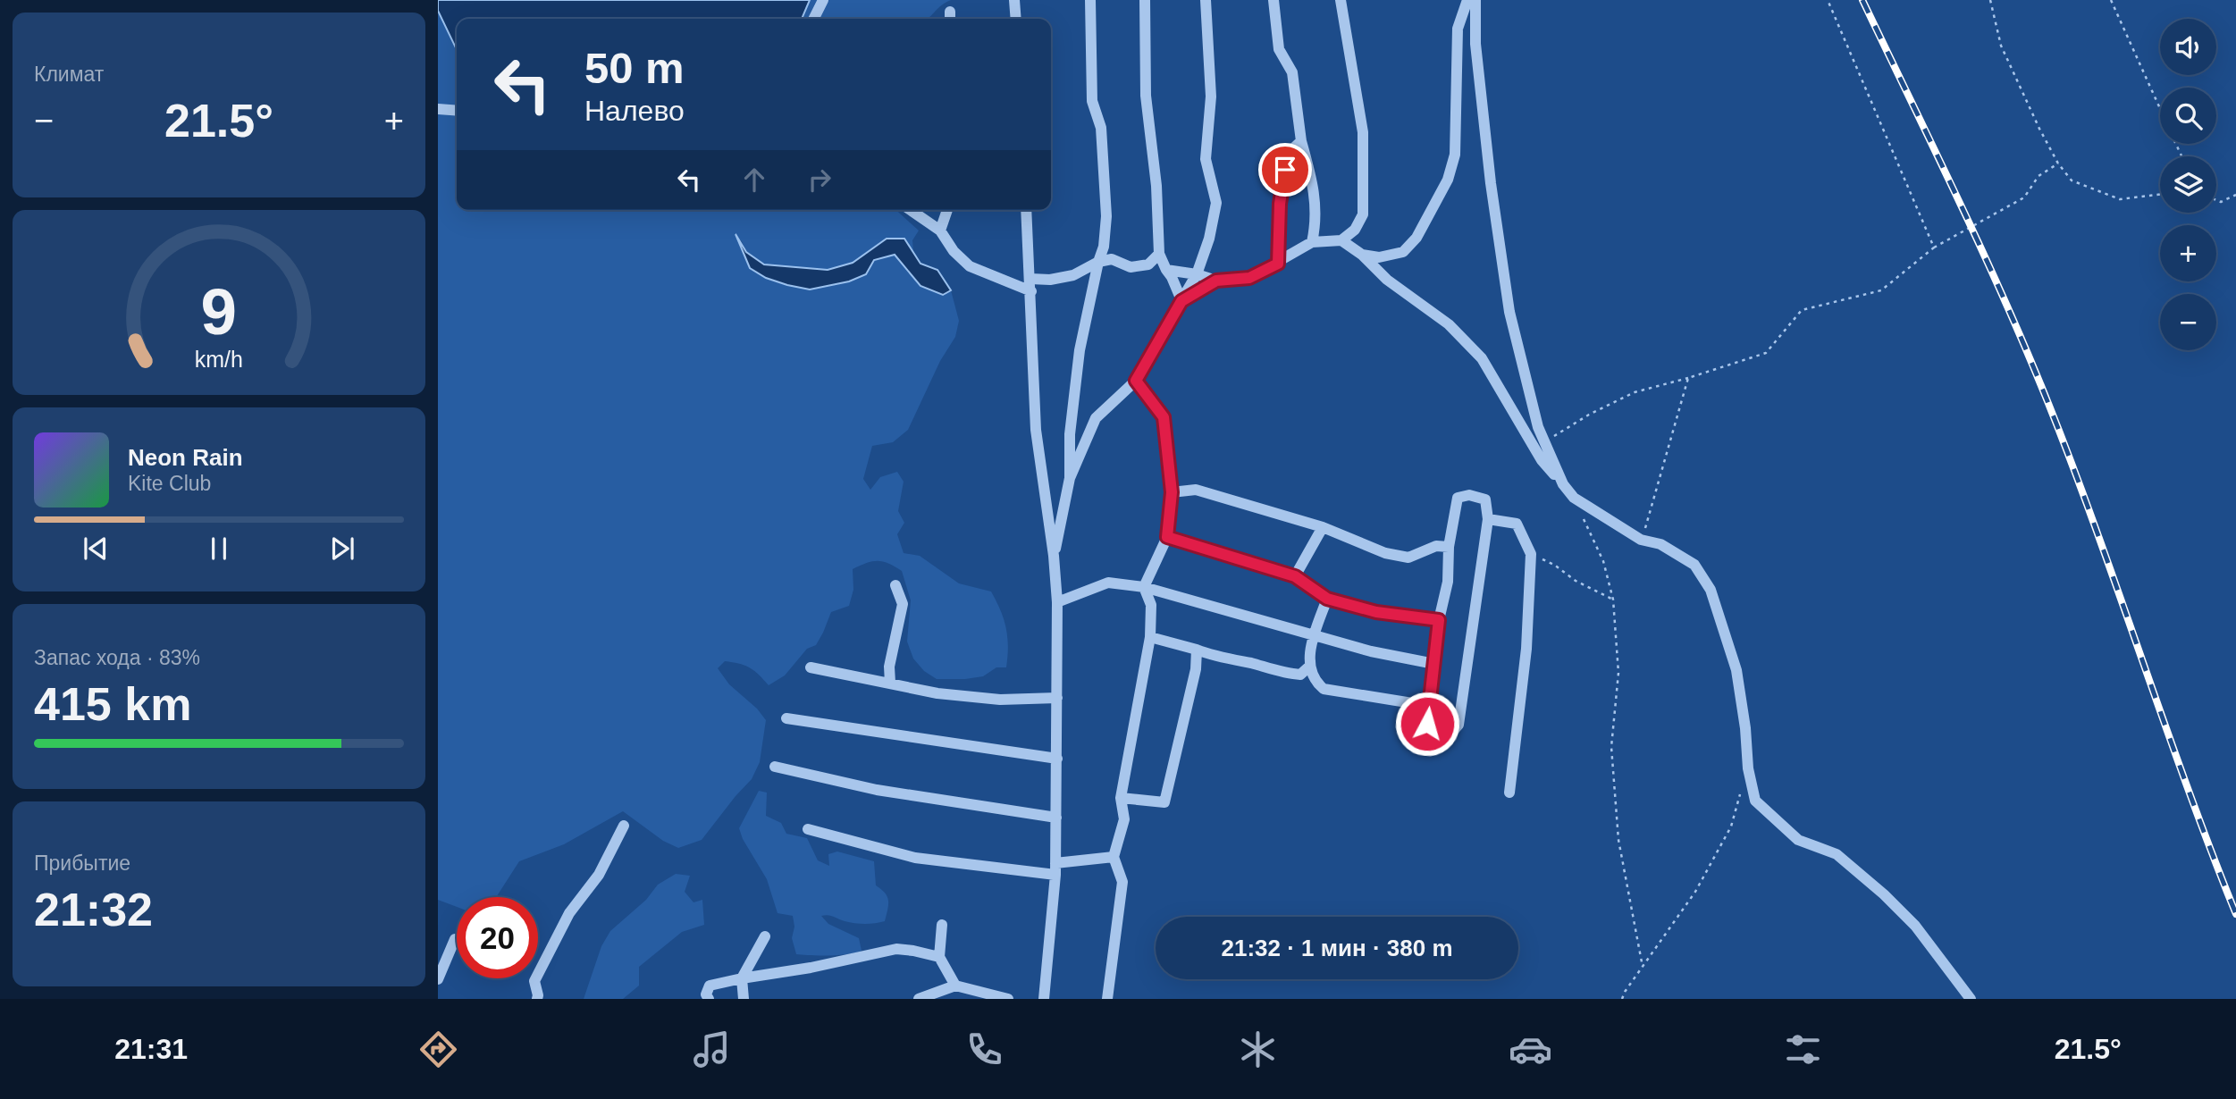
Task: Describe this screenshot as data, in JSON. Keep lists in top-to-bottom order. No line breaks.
{"page":{"tile":["Климат",["Запас хода · 83%","415 km"],["Прибытие","21:32"]],"map_buttons":["+","−"],"turn":["50 m","Налево"],"heat":["−","21.5°","+"],"song":["Neon Rain","Kite Club"],"limit":"20","trip":"21:32 · 1 мин · 380 m","tabs":["21:31","21.5°"],"gauge":["9","km/h"]}}
